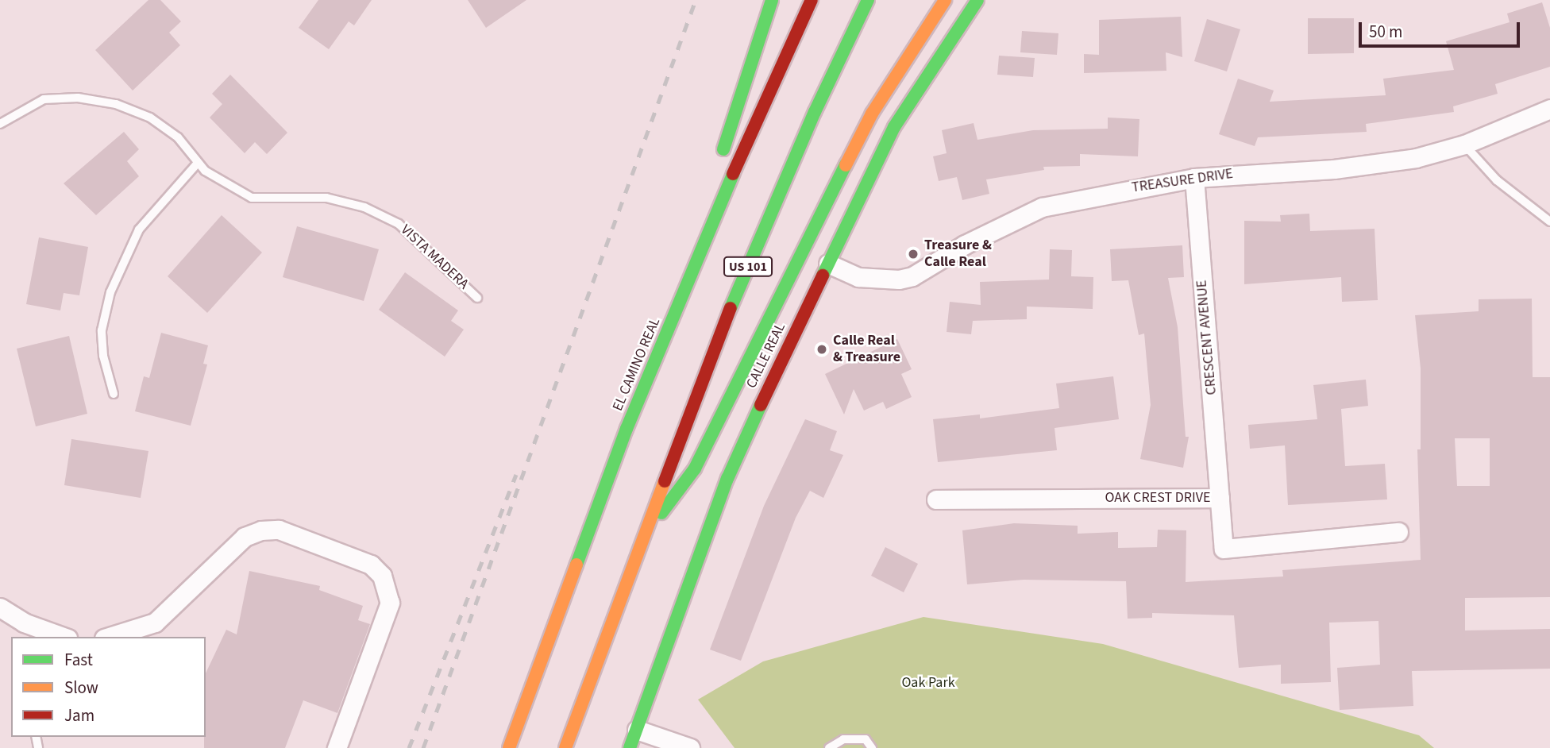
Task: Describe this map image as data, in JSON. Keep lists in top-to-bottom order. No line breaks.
{"streets":{"main road":["US 101","CALLE REAL","EL CAMINO REAL"],"street":["TREASURE DRIVE","CRESCENT AVENUE","OAK CREST DRIVE"],"lane":["VISTA MADERA"]},"crossings":[["TREASURE DRIVE","CRESCENT AVENUE"],["TREASURE DRIVE","CALLE REAL"],["CRESCENT AVENUE","OAK CREST DRIVE"]],"parks":["Oak Park"],"places":["Treasure & Calle Real","Calle Real & Treasure"],"legend":["Fast","Slow","Jam"],"scale_bar":"50 m"}
